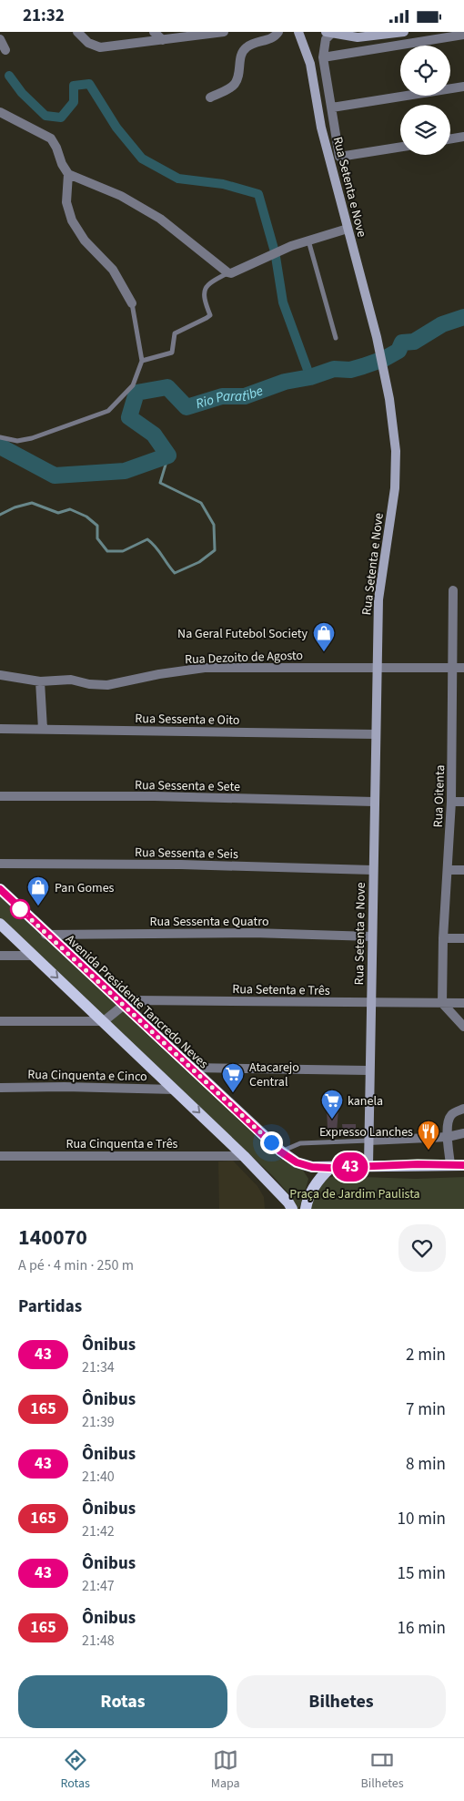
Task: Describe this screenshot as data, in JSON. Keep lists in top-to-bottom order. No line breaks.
{"streets":{"main road":["Avenida Presidente Tancredo Neves"],"street":["Rua Setenta e Nove","Rua Dezoito de Agosto","Rua Sessenta e Oito","Rua Sessenta e Sete","Rua Oitenta","Rua Sessenta e Seis","Rua Sessenta e Quatro","Rua Setenta e Três","Rua Cinquenta e Cinco","Rua Cinquenta e Três"]},"crossings":[["Rua Setenta e Nove","Rua Dezoito de Agosto"],["Rua Setenta e Nove","Rua Sessenta e Oito"],["Rua Setenta e Nove","Rua Sessenta e Sete"],["Rua Setenta e Nove","Rua Sessenta e Seis"],["Rua Setenta e Nove","Rua Sessenta e Quatro"],["Rua Setenta e Nove","Rua Setenta e Três"],["Rua Setenta e Nove","Avenida Presidente Tancredo Neves"],["Rua Dezoito de Agosto","Rua Oitenta"],["Rua Oitenta","Rua Setenta e Três"],["Rua Sessenta e Quatro","Avenida Presidente Tancredo Neves"],["Rua Setenta e Três","Avenida Presidente Tancredo Neves"]],"water":["Rio Paratibe"],"parks":["Praça de Jardim Paulista"],"places":{"shop":["Na Geral Futebol Society","Pan Gomes"],"supermarket":["Atacarejo Central","kanela"],"restaurant":["Expresso Lanches"]},"lines":["bus line 43"],"page":{"status":"21:32","on_map":"43","heading":[["140070","A pé · 4 min · 250 m"],"Partidas"],"list":[{"mark":"43","name":"Ônibus","note":"21:34","value":"2 min"},{"mark":"165","name":"Ônibus","note":"21:39","value":"7 min"},{"mark":"43","name":"Ônibus","note":"21:40","value":"8 min"},{"mark":"165","name":"Ônibus","note":"21:42","value":"10 min"},{"mark":"43","name":"Ônibus","note":"21:47","value":"15 min"},{"mark":"165","name":"Ônibus","note":"21:48","value":"16 min"}],"buttons":["Rotas","Bilhetes"],"tabs":["Rotas","Mapa","Bilhetes"]}}
